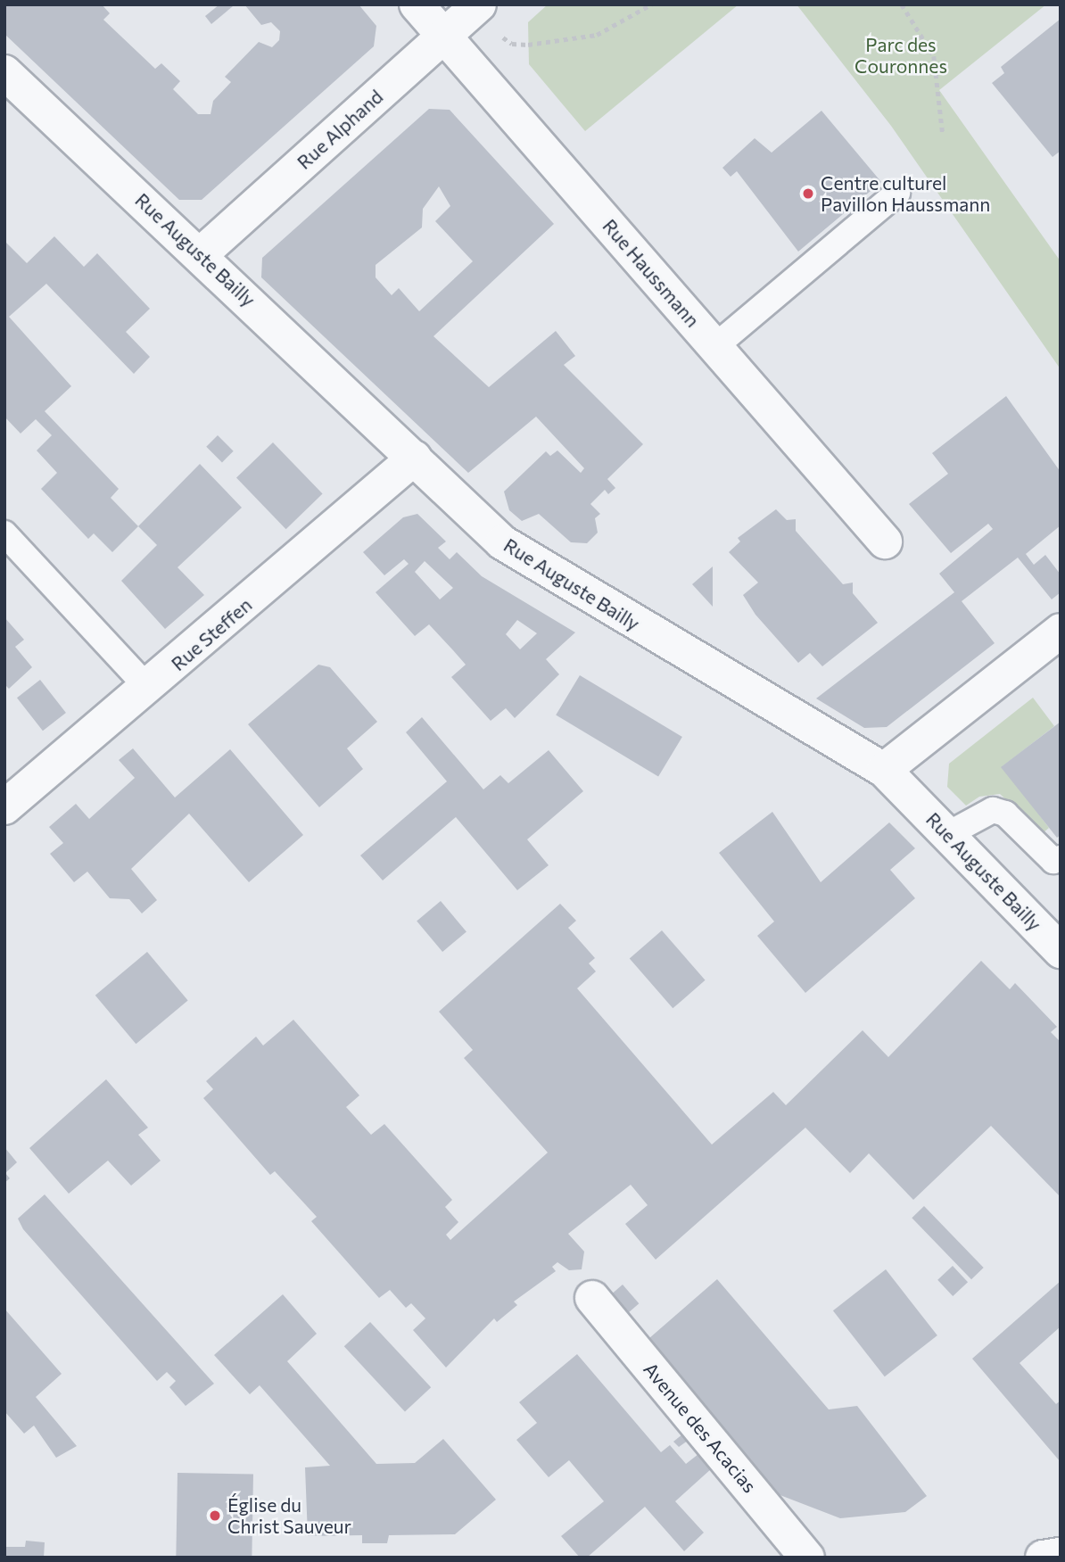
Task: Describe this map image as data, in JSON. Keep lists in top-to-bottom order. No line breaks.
{"streets":{"street":["Rue Alphand","Rue Auguste Bailly","Rue Haussmann","Rue Steffen","Avenue des Acacias"]},"crossings":[["Rue Alphand","Rue Auguste Bailly"],["Rue Alphand","Rue Haussmann"],["Rue Auguste Bailly","Rue Steffen"]],"parks":["Parc des Couronnes"],"places":["Centre culturel Pavillon Haussmann","Église du Christ Sauveur"]}
